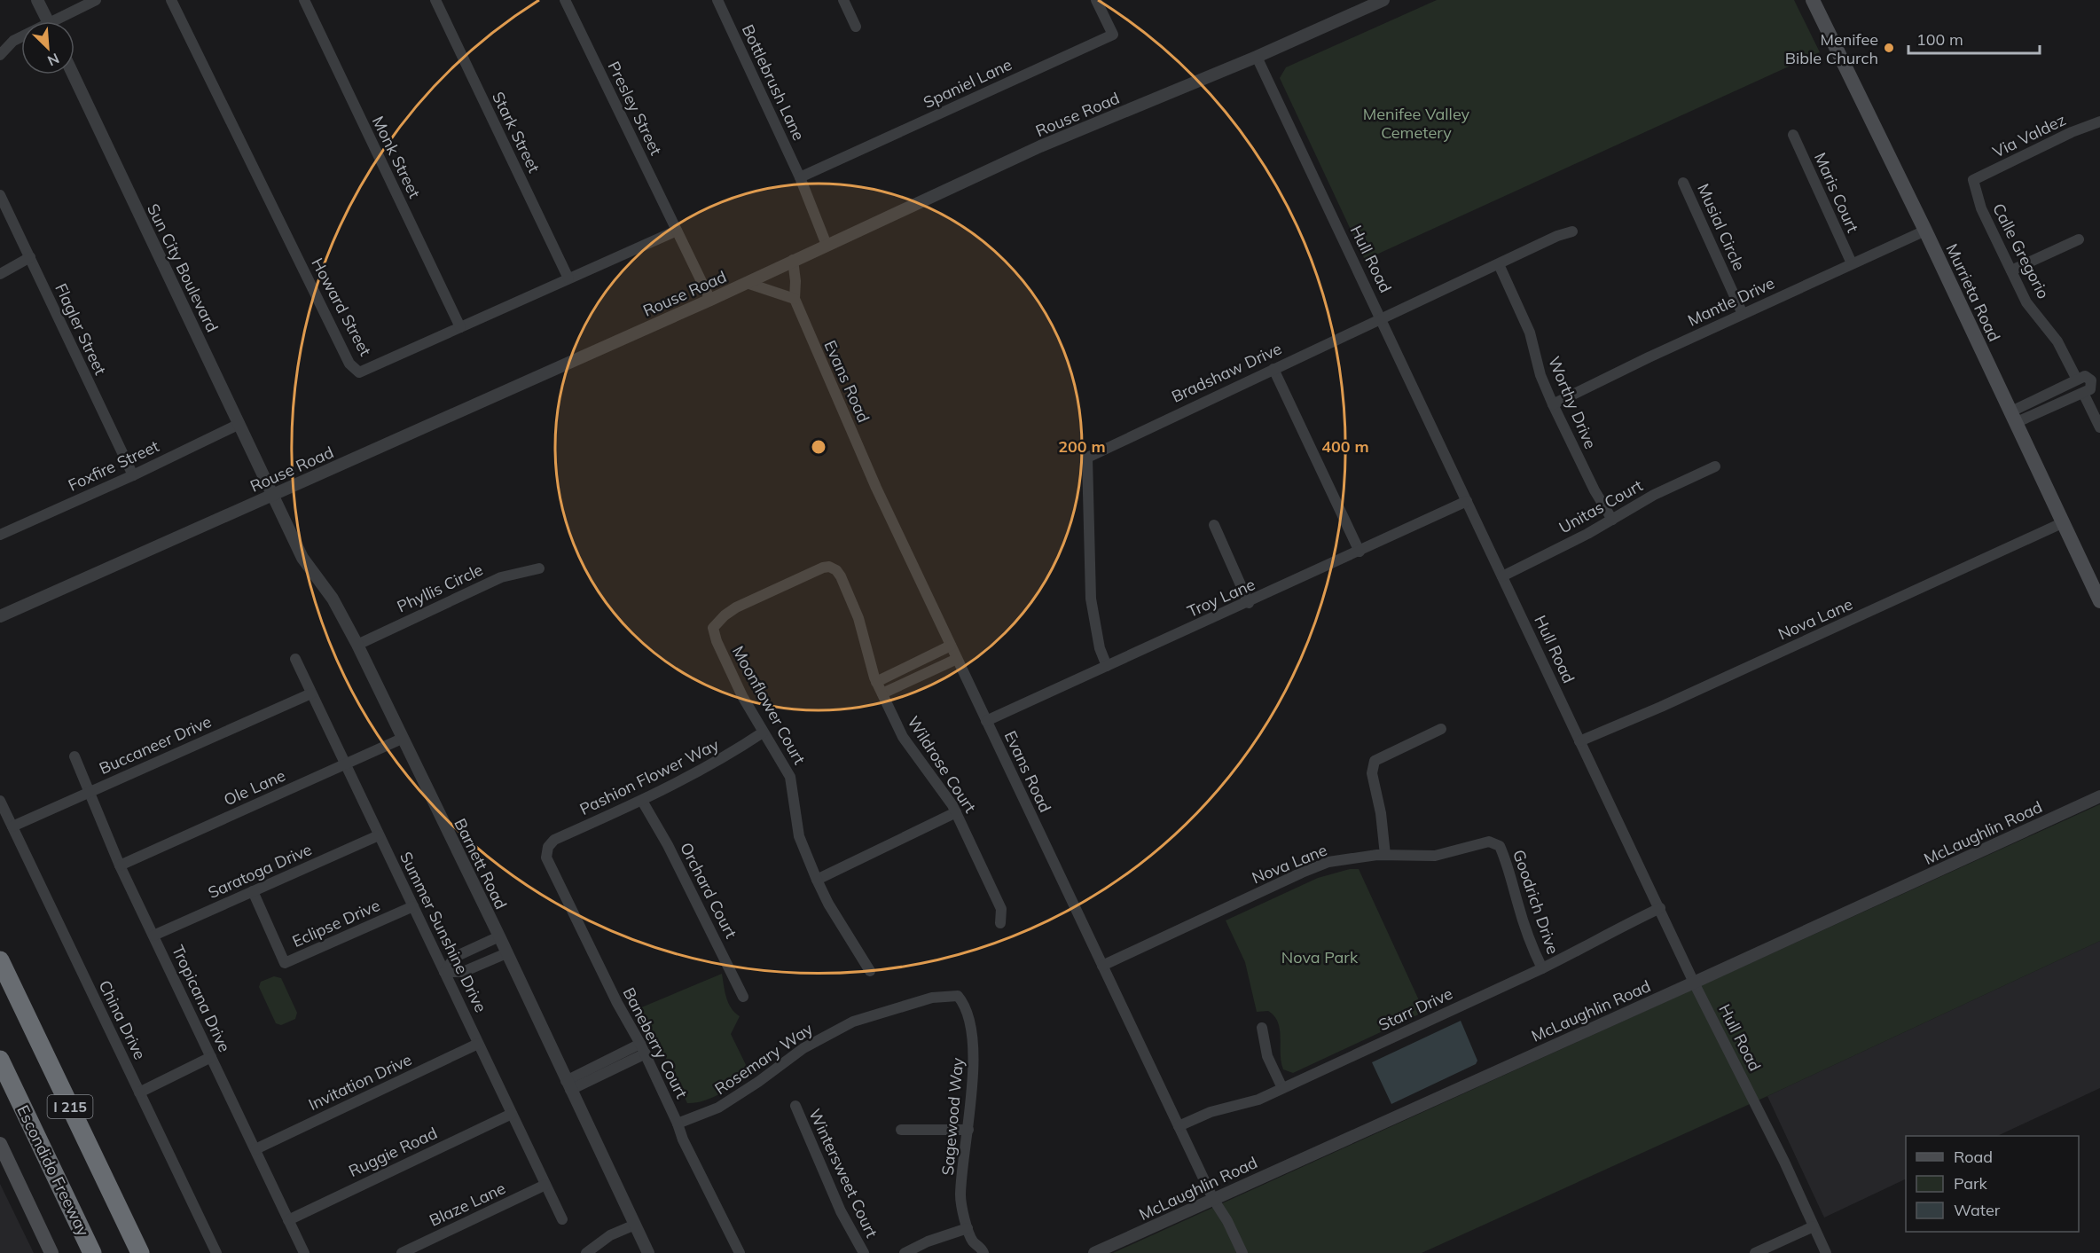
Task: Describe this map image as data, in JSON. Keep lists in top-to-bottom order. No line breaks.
{"streets":{"highway":["I 215","Escondido Freeway"],"main road":["Murrieta Road"],"street":["Bottlebrush Lane","Spaniel Lane","Presley Street","Rouse Road","Stark Street","Via Valdez","Monk Street","Maris Court","Musial Circle","Calle Gregorio","Hull Road","Sun City Boulevard","Mantle Drive","Howard Street","Flagler Street","Bradshaw Drive","Evans Road","Worthy Drive","Foxfire Street","Unitas Court","Phyllis Circle","Troy Lane","Nova Lane","Moonflower Court","Buccaneer Drive","Wildrose Court","Pashion Flower Way","Ole Lane","McLaughlin Road","Barnett Road","Saratoga Drive","Orchard Court","Goodrich Drive","Eclipse Drive","Summer Sunshine Drive","Tropicana Drive","Starr Drive","China Drive","Baneberry Court","Rosemary Way","Invitation Drive","Sagewood Way","Ruggie Road","Wintersweet Court","Blaze Lane"]},"crossings":[["Bottlebrush Lane","Spaniel Lane"],["Bottlebrush Lane","Rouse Road"],["Presley Street","Rouse Road"],["Presley Street","Howard Street"],["Rouse Road","Hull Road"],["Rouse Road","Sun City Boulevard"],["Rouse Road","Evans Road"],["Rouse Road","Barnett Road"],["Stark Street","Howard Street"],["Via Valdez","Calle Gregorio"],["Monk Street","Howard Street"],["Maris Court","Mantle Drive"],["Musial Circle","Mantle Drive"],["Hull Road","Bradshaw Drive"],["Hull Road","Unitas Court"],["Hull Road","Troy Lane"],["Hull Road","Nova Lane"],["Hull Road","McLaughlin Road"],["Hull Road","Starr Drive"],["Sun City Boulevard","Foxfire Street"],["Sun City Boulevard","Barnett Road"],["Murrieta Road","Mantle Drive"],["Murrieta Road","Nova Lane"],["Mantle Drive","Worthy Drive"],["Flagler Street","Foxfire Street"],["Bradshaw Drive","Worthy Drive"],["Bradshaw Drive","Troy Lane"],["Evans Road","Troy Lane"],["Evans Road","Nova Lane"],["Evans Road","McLaughlin Road"],["Evans Road","Starr Drive"],["Worthy Drive","Unitas Court"],["Phyllis Circle","Barnett Road"],["Nova Lane","Goodrich Drive"],["Moonflower Court","Wildrose Court"],["Moonflower Court","Pashion Flower Way"],["Buccaneer Drive","Summer Sunshine Drive"],["Buccaneer Drive","Tropicana Drive"],["Buccaneer Drive","China Drive"],["Pashion Flower Way","Orchard Court"],["Pashion Flower Way","Baneberry Court"],["Ole Lane","Barnett Road"],["Ole Lane","Summer Sunshine Drive"],["Ole Lane","Tropicana Drive"],["Saratoga Drive","Eclipse Drive"],["Saratoga Drive","Summer Sunshine Drive"],["Saratoga Drive","Tropicana Drive"],["Goodrich Drive","Starr Drive"],["Eclipse Drive","Summer Sunshine Drive"],["Summer Sunshine Drive","Invitation Drive"],["Summer Sunshine Drive","Ruggie Road"],["Summer Sunshine Drive","Blaze Lane"],["Tropicana Drive","Invitation Drive"],["Tropicana Drive","Ruggie Road"],["Baneberry Court","Rosemary Way"],["Rosemary Way","Sagewood Way"]],"parks":["Menifee Valley Cemetery","Nova Park"],"places":["Menifee Bible Church"],"legend":["Road","Park","Water"],"scale_bar":"100 m","north":"bottom right","rings":["200 m","400 m"]}
